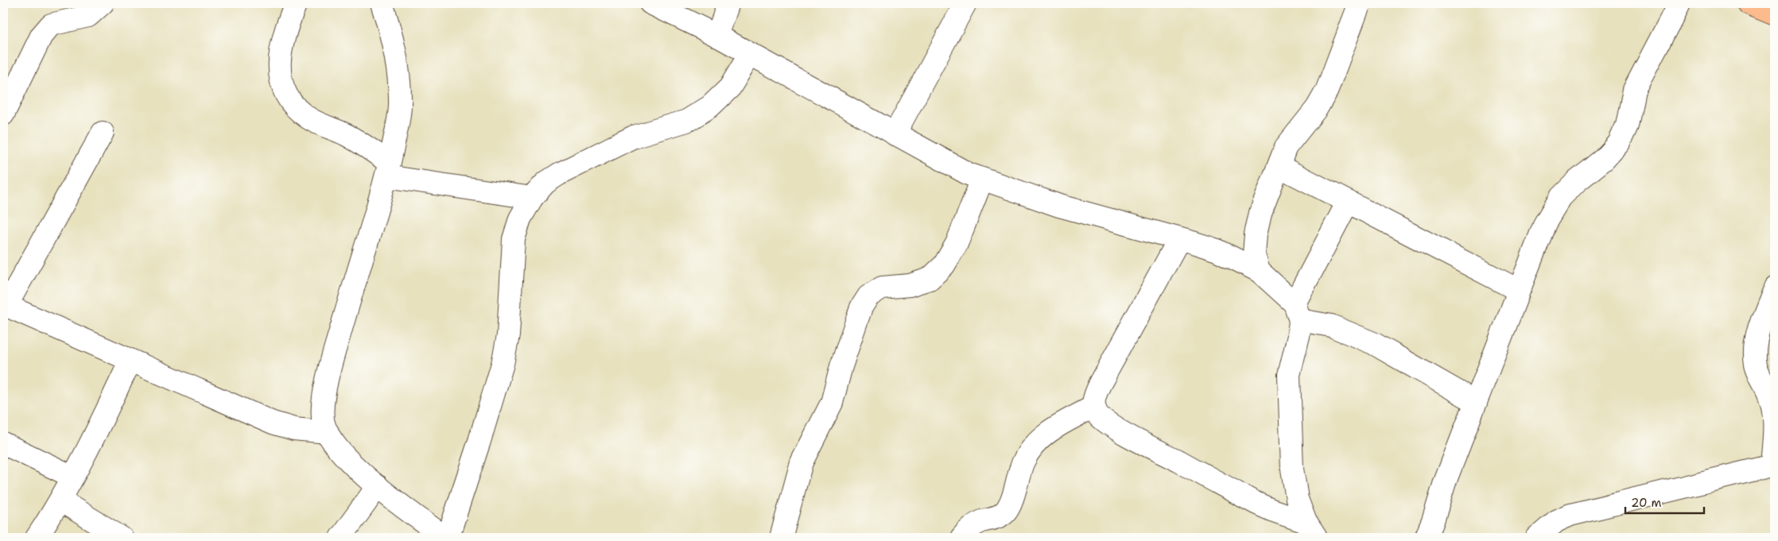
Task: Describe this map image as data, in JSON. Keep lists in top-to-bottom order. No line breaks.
{"scale_bar":"20 m"}
